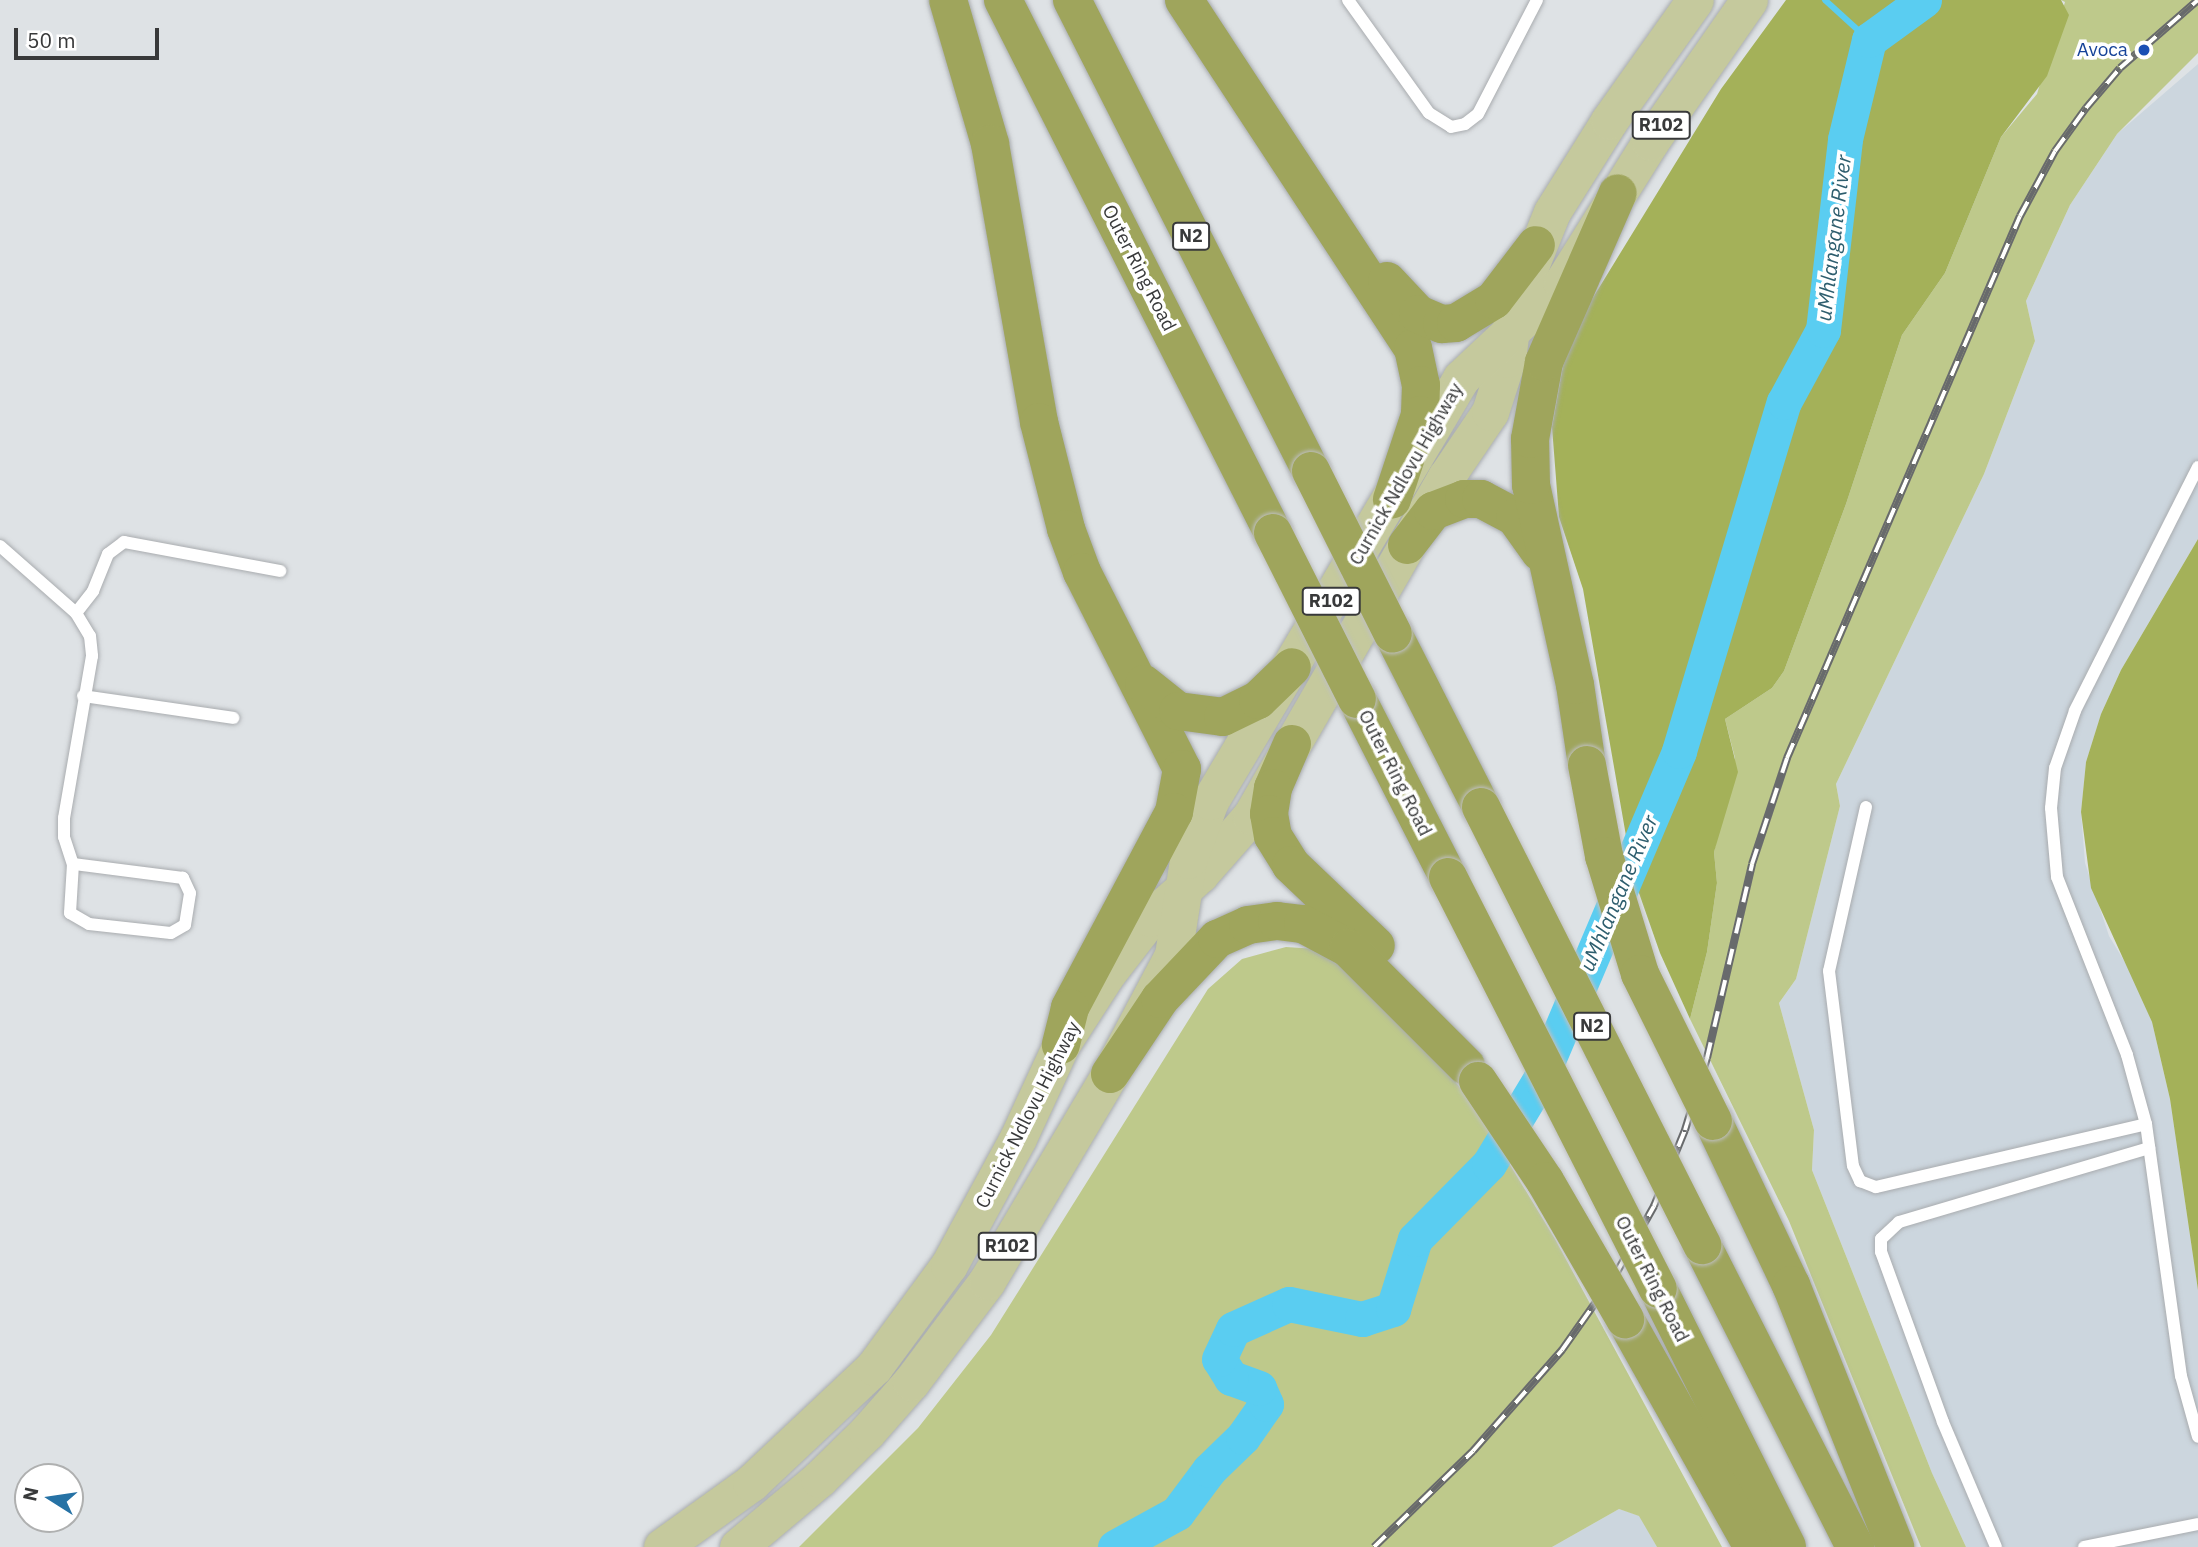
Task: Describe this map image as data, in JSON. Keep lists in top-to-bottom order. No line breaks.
{"streets":{"highway":["N2","Outer Ring Road"],"main road":["R102","Curnick Ndlovu Highway"]},"water":["uMhlangane River"],"places":["Avoca"],"scale_bar":"50 m","north":"left"}
